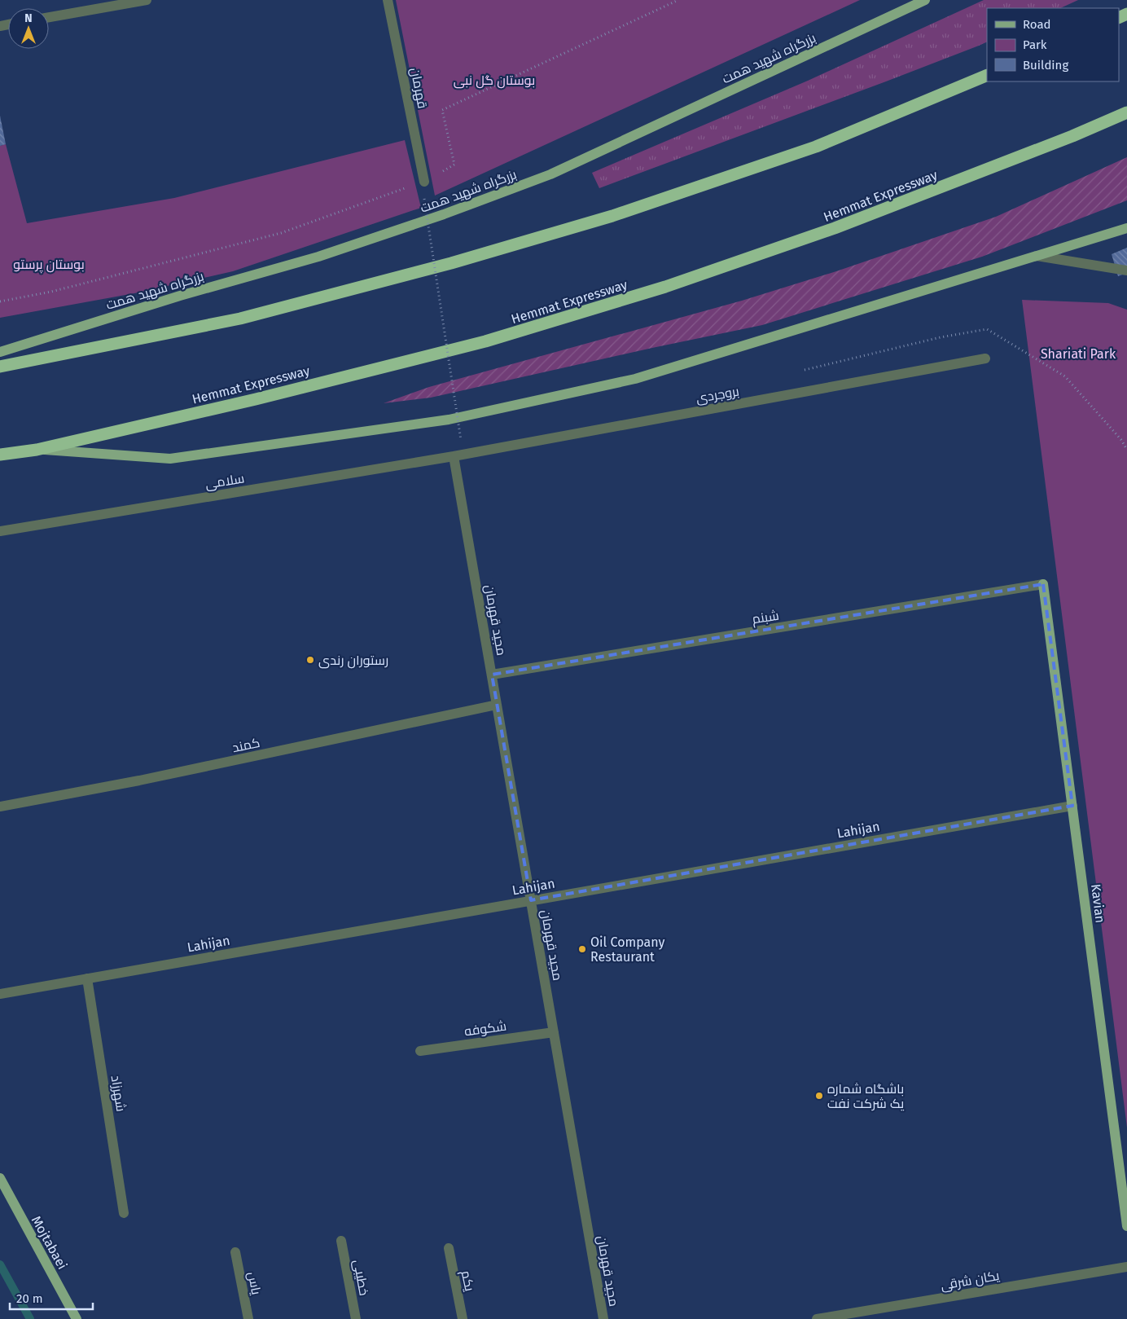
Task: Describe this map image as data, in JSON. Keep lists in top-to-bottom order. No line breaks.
{"streets":{"highway":["Hemmat Expressway"],"main road":["بزرگراه شهید همت","Kavian","Mojtabaei"],"street":["قهرمان","بروجردی","سلامی","شبنم","مجید قهرمان","کمند","Lahijan","شکوفه","شهرزاد","خطیبی","یکان شرقی","یکم","یاس"]},"crossings":[["بروجردی","سلامی"],["بروجردی","مجید قهرمان"],["سلامی","مجید قهرمان"],["شبنم","مجید قهرمان"],["شبنم","Kavian"],["مجید قهرمان","کمند"],["مجید قهرمان","Lahijan"],["مجید قهرمان","شکوفه"],["Lahijan","Kavian"],["Lahijan","شهرزاد"]],"parks":["بوستان گل نبی","بوستان پرستو","Shariati Park"],"places":["رستوران رندی","Oil Company Restaurant","باشگاه شماره یک شرکت نفت"],"legend":["Road","Park","Building"],"scale_bar":"20 m","north":"top"}
